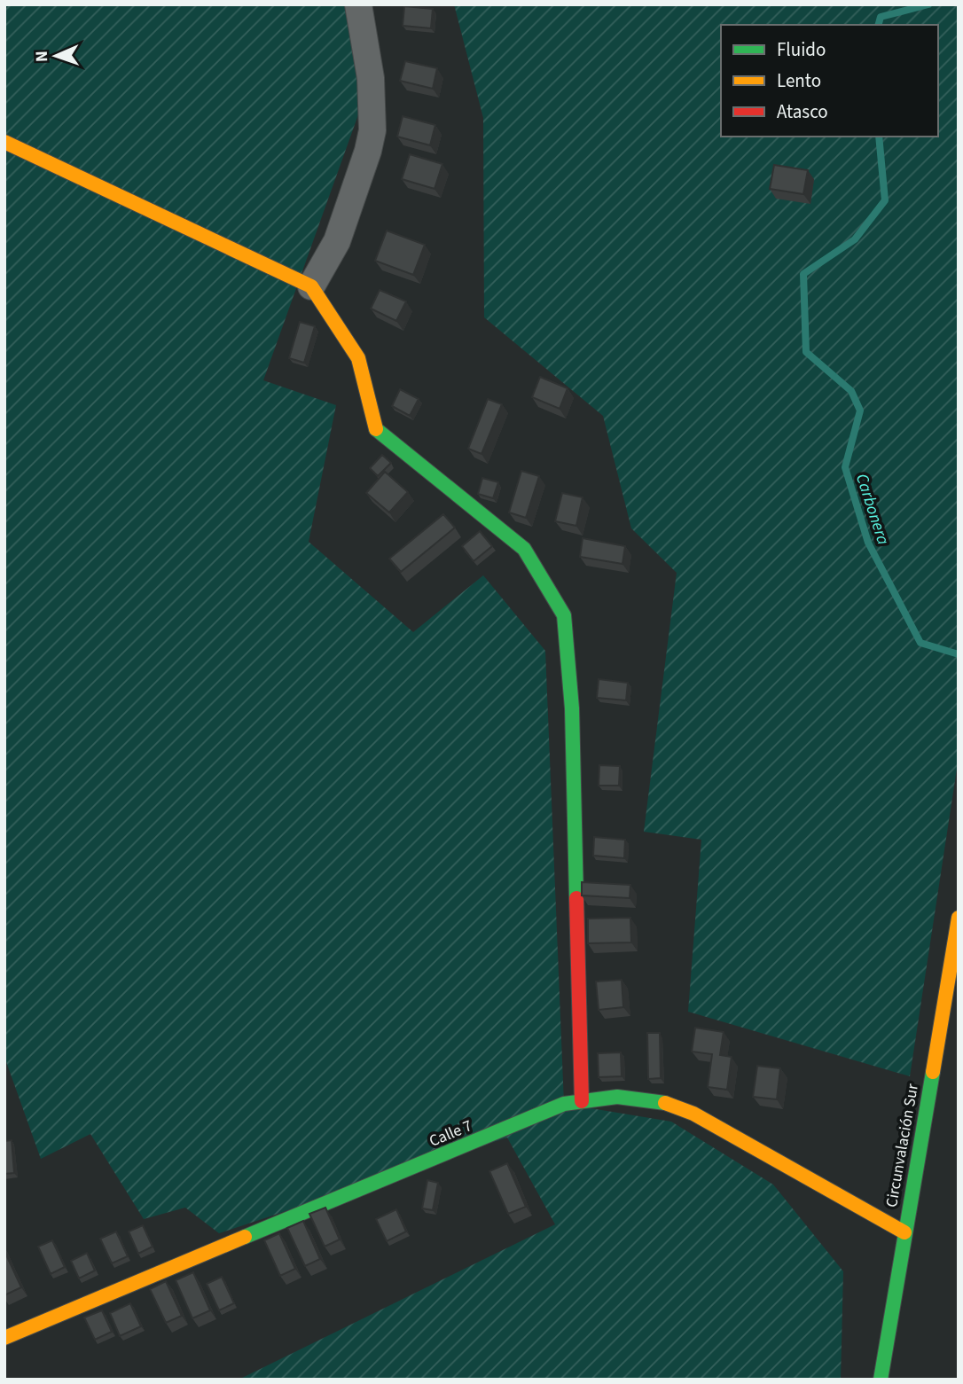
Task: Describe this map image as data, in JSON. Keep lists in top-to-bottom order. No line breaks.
{"streets":{"street":["Calle 7","Circunvalación Sur"]},"crossings":[["Calle 7","Circunvalación Sur"]],"water":["Carbonera"],"legend":["Fluido","Lento","Atasco"],"north":"left"}
